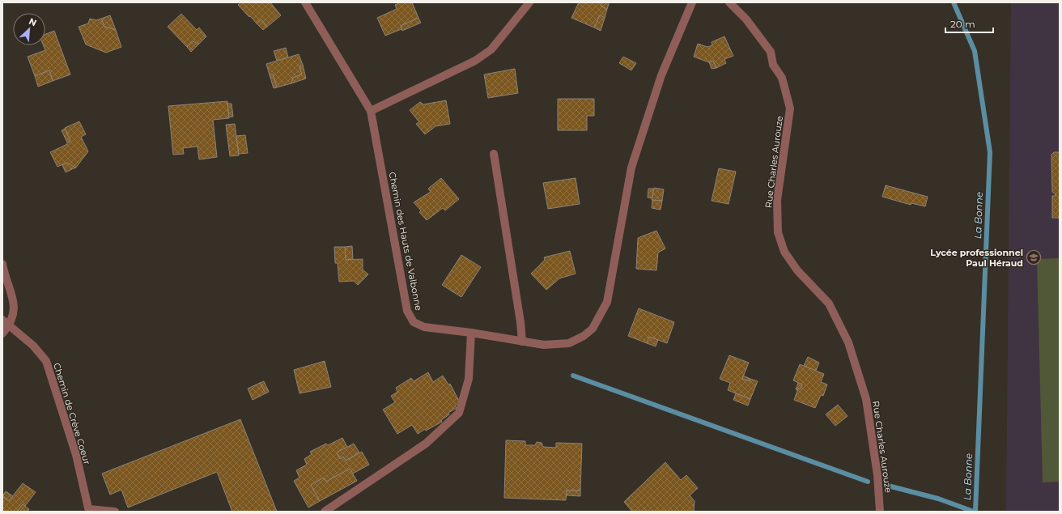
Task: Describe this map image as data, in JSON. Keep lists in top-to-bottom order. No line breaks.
{"streets":{"street":["Rue Charles Aurouze","Chemin des Hauts de Valbonne","Chemin de Crève Coeur"]},"water":["La Bonne"],"places":{"school or university":["Lycée professionnel Paul Héraud"]},"scale_bar":"20 m","north":"top right"}
